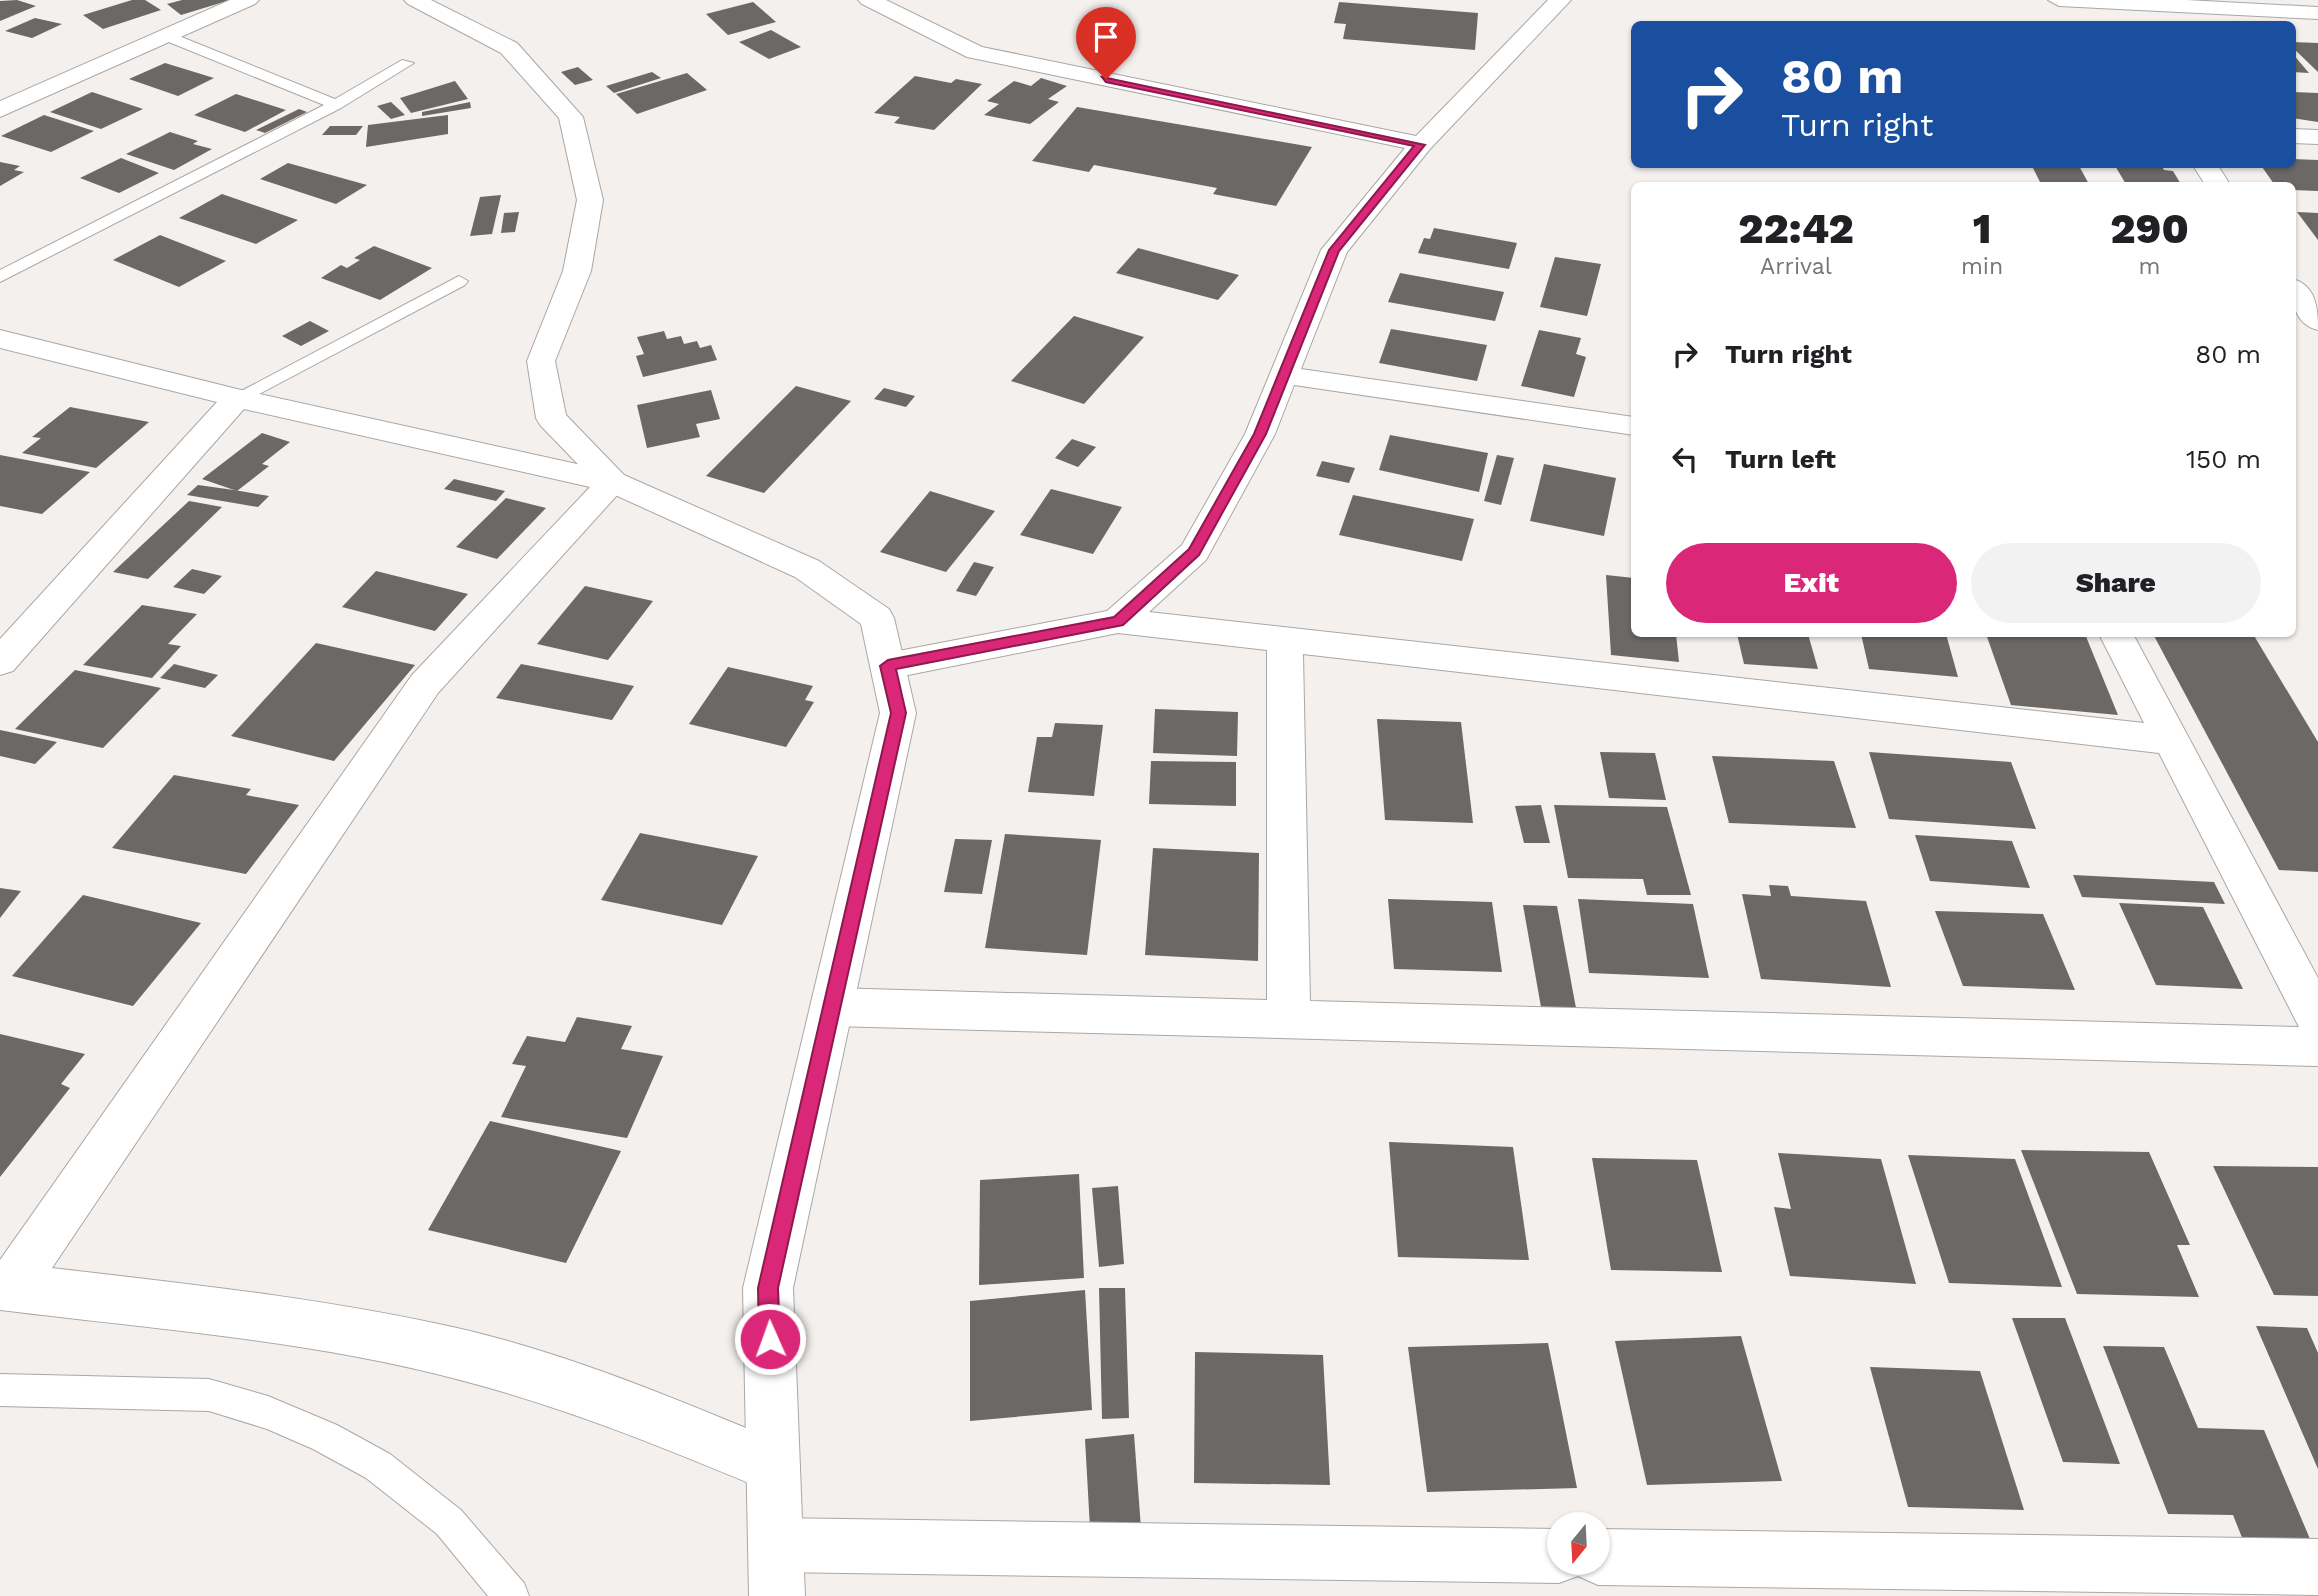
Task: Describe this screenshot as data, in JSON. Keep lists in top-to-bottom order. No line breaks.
{"north":"bottom","page":{"turn":["80 m","Turn right"],"eta":["22:42","Arrival","1","min","290","m"],"list":[{"name":"Turn right","value":"80 m"},{"name":"Turn left","value":"150 m"}],"buttons":["Exit","Share"]}}
